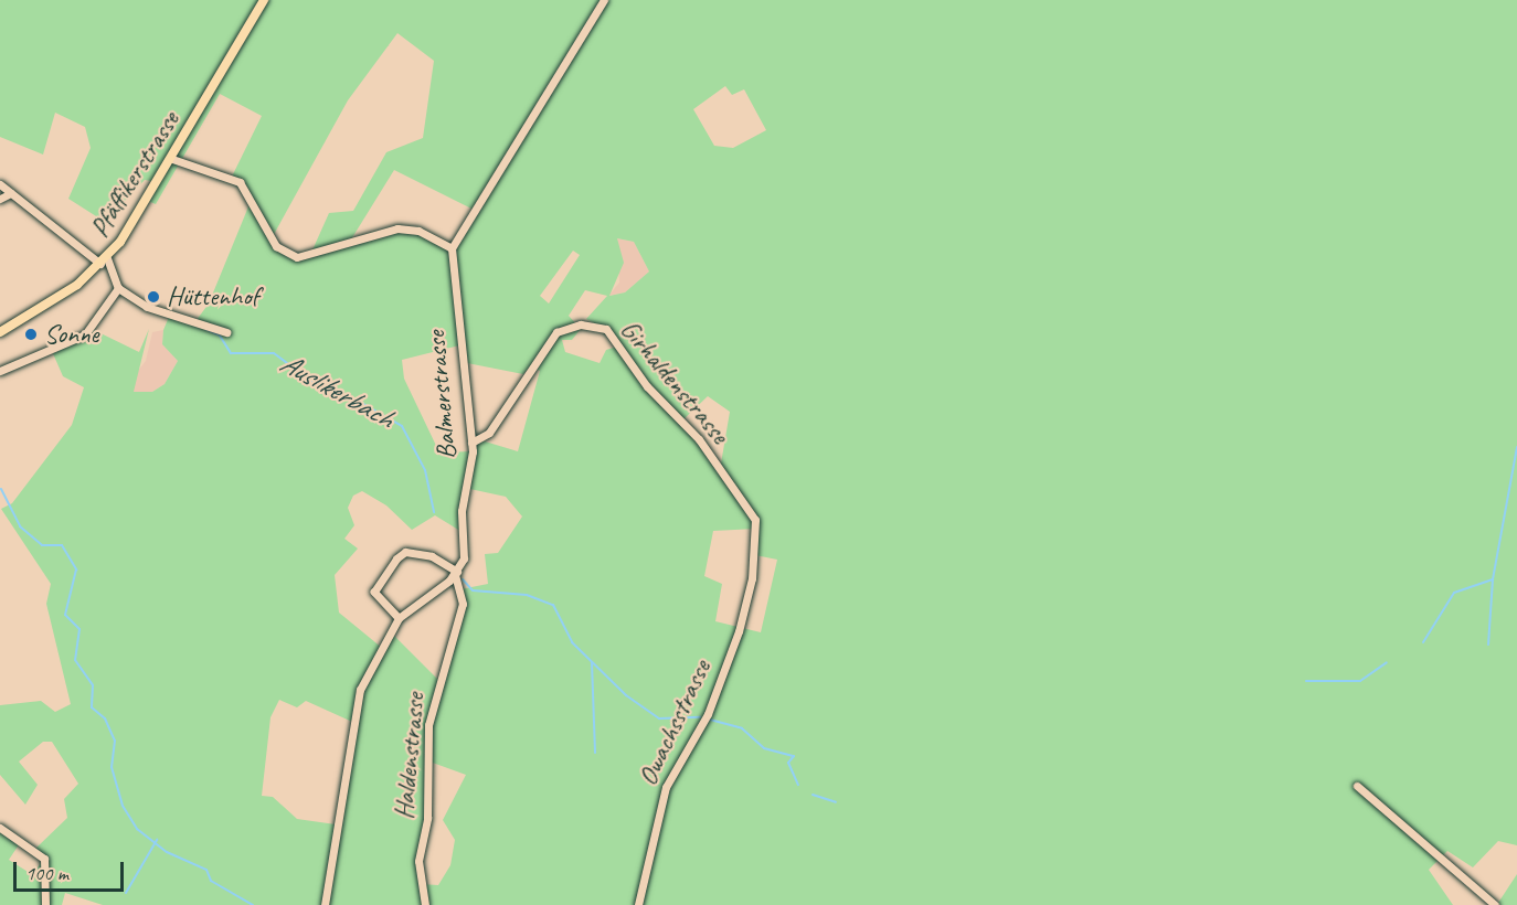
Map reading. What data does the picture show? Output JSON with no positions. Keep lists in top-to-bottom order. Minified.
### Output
{"streets":{"main road":["Pfäffikerstrasse"],"street":["Girhaldenstrasse","Balmerstrasse","Owachsstrasse","Haldenstrasse"]},"crossings":[["Girhaldenstrasse","Balmerstrasse"],["Girhaldenstrasse","Owachsstrasse"],["Balmerstrasse","Haldenstrasse"]],"water":["Auslikerbach"],"places":["Hüttenhof","Sonne"],"scale_bar":"100 m"}
